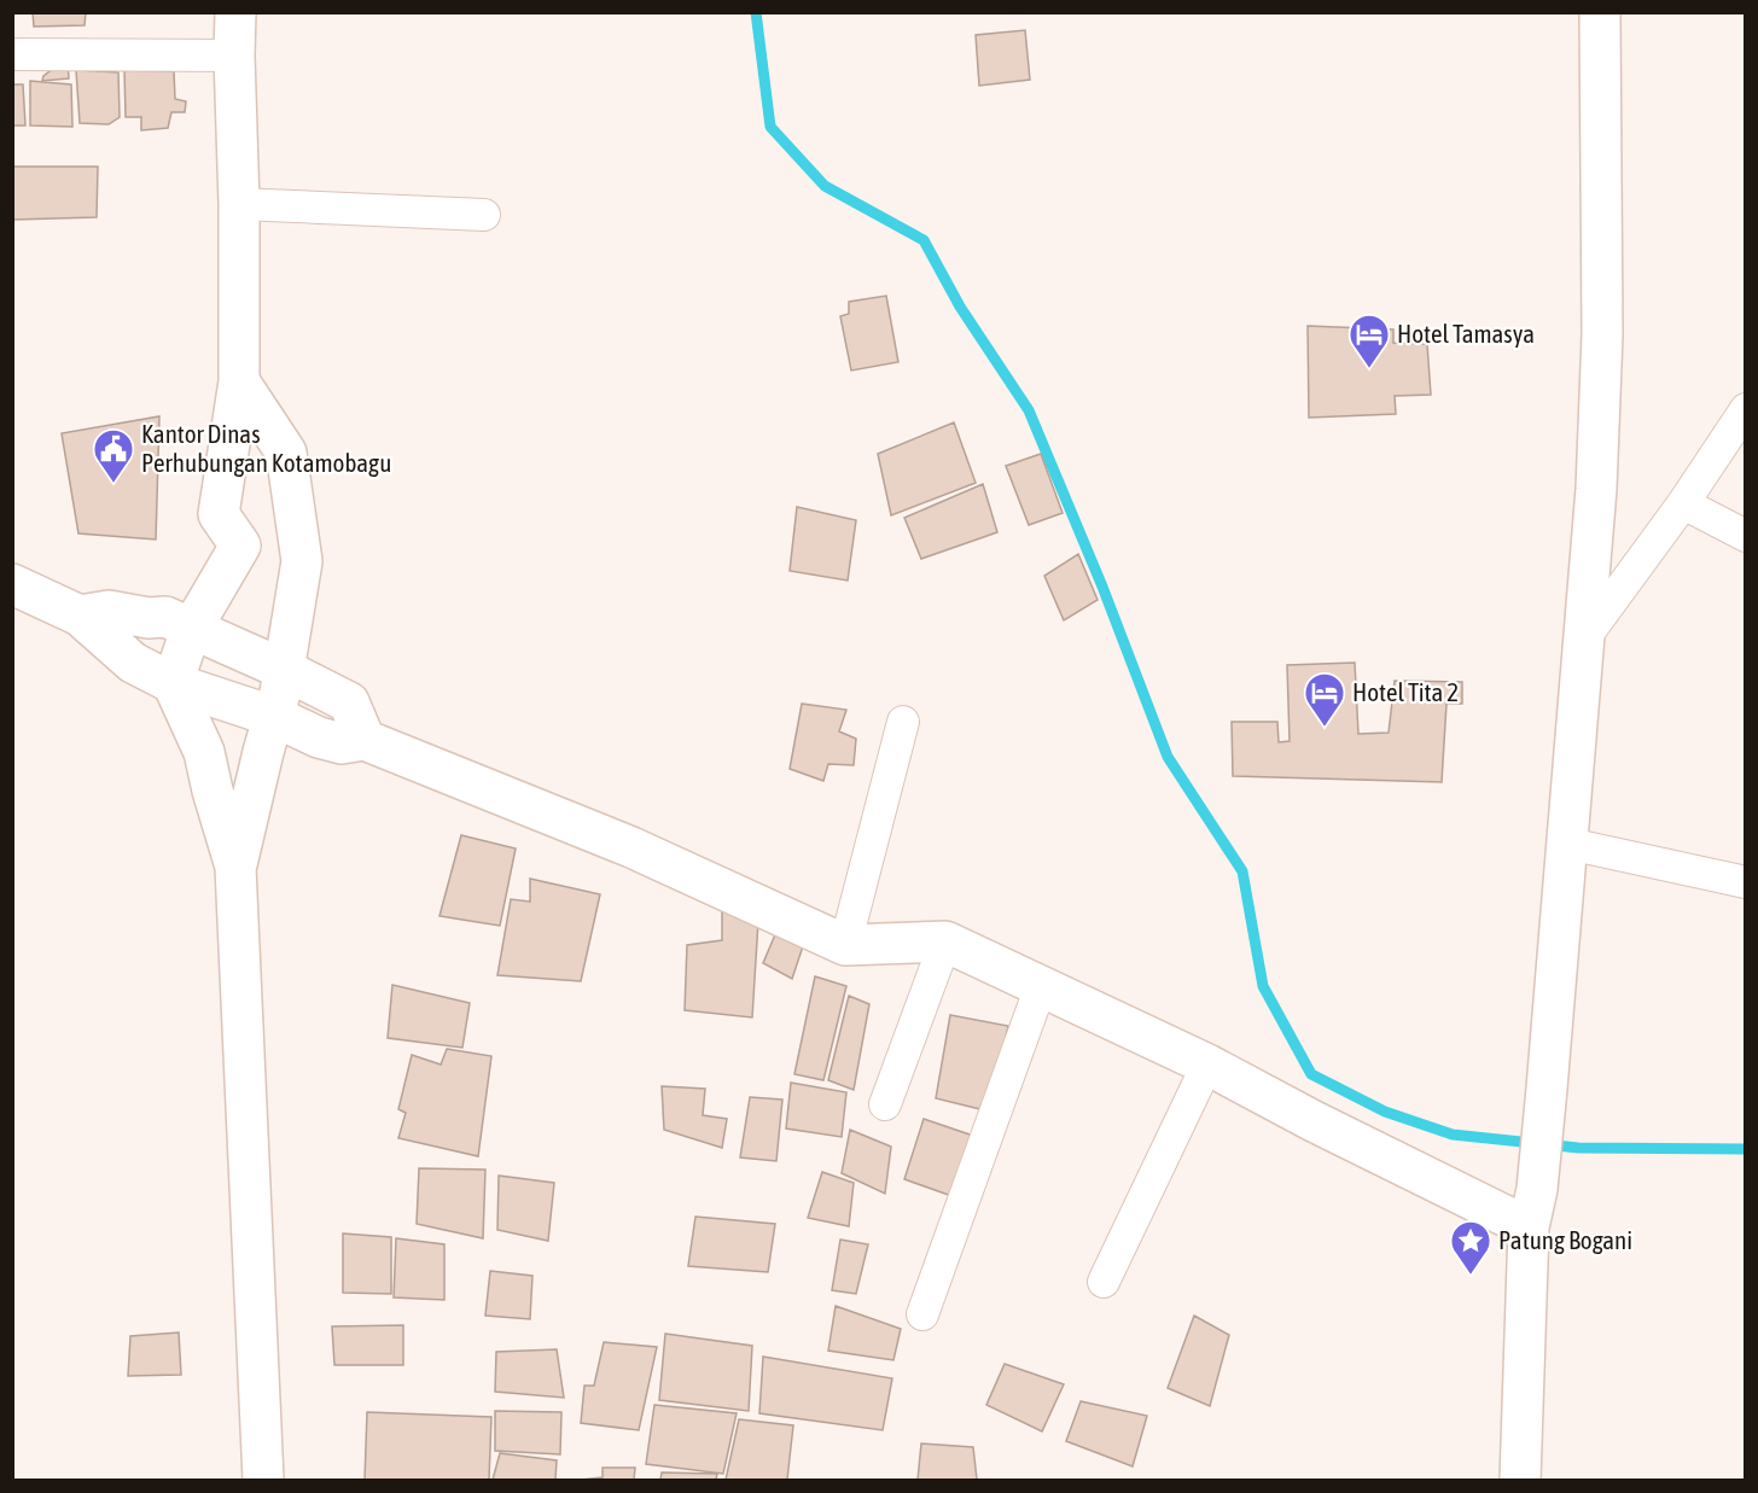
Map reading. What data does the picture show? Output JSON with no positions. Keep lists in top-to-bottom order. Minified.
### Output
{"places":{"hotel":["Hotel Tamasya","Hotel Tita 2"],"public building":["Kantor Dinas Perhubungan Kotamobagu"],"place":["Patung Bogani"]}}
